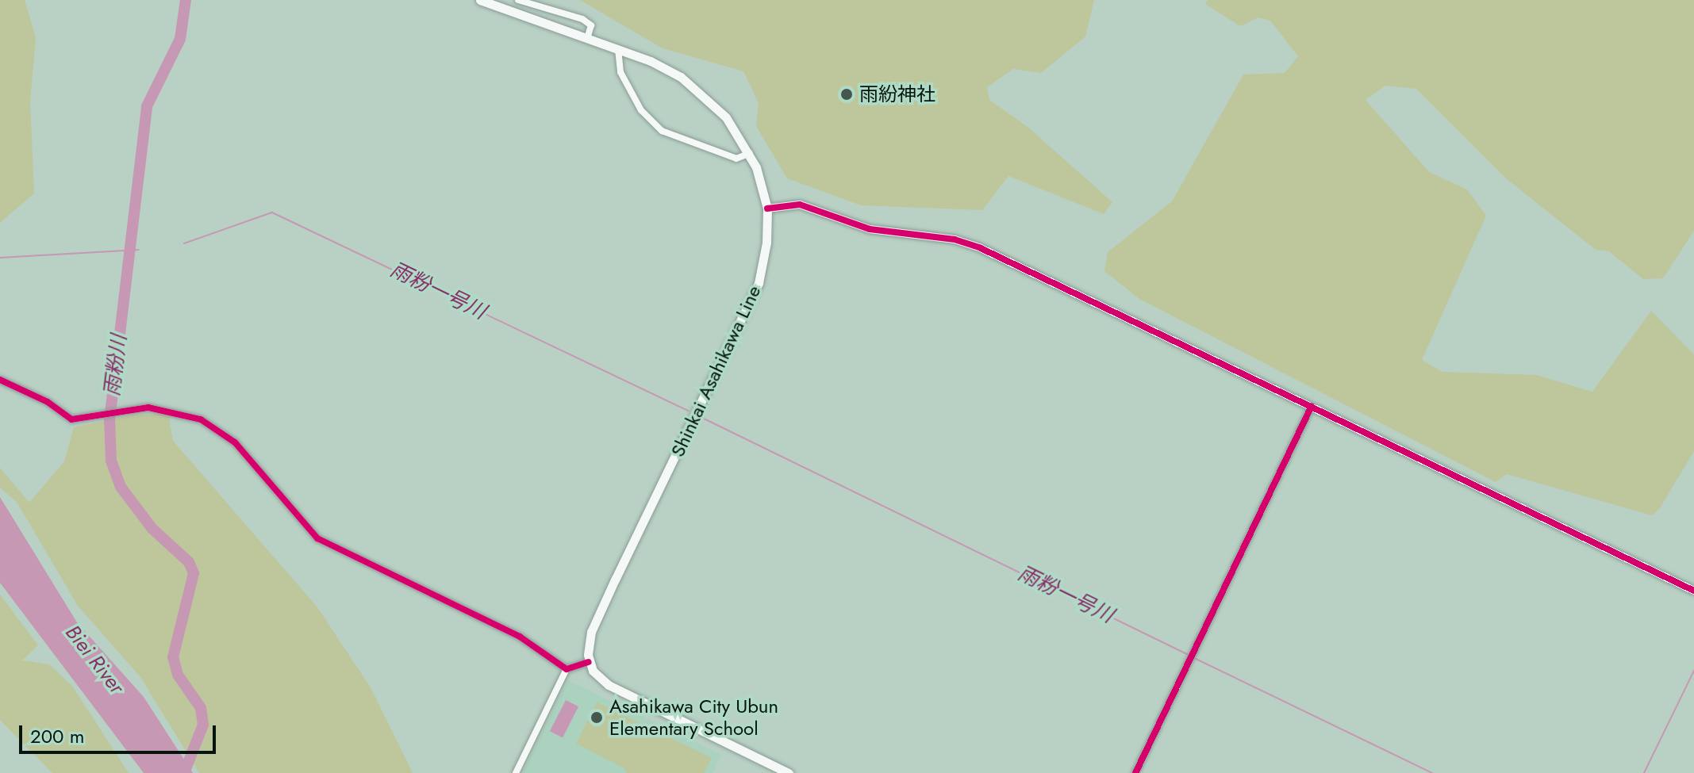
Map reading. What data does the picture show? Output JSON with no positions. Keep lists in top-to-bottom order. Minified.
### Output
{"streets":{"main road":["Shinkai Asahikawa Line"]},"water":["雨粉一号川","雨粉川","Biei River"],"places":["雨紛神社","Asahikawa City Ubun Elementary School"],"scale_bar":"200 m"}
